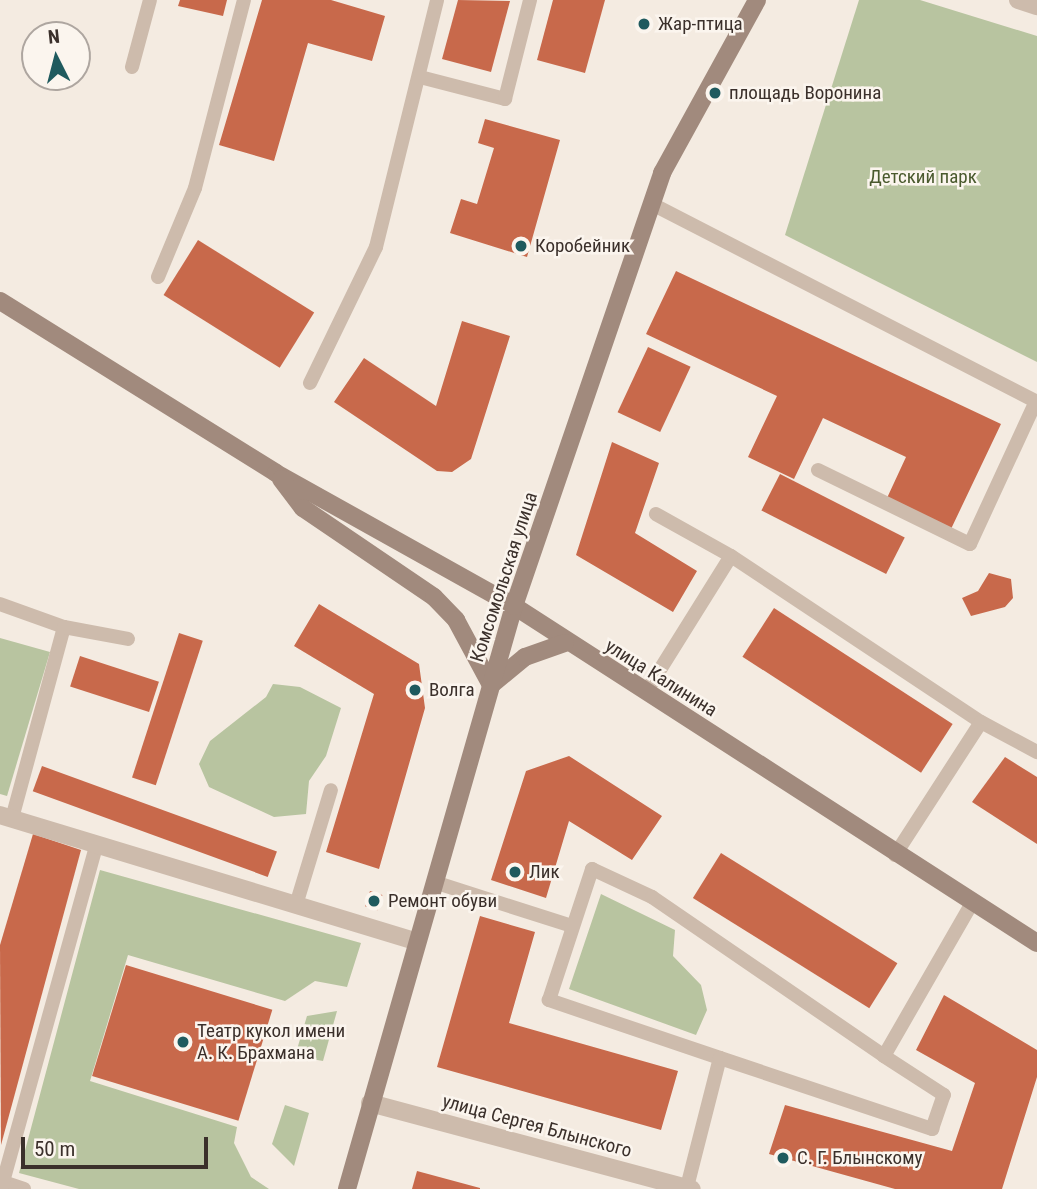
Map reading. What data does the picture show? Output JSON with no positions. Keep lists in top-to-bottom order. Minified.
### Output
{"streets":{"main road":["Комсомольская улица","улица Калинина"],"street":["улица Сергея Блынского"]},"crossings":[["Комсомольская улица","улица Калинина"],["Комсомольская улица","улица Сергея Блынского"]],"parks":["Детский парк"],"places":["Жар-птица","площадь Воронина","Коробейник","Волга","Лик","Ремонт обуви","Театр кукол имени А. К. Брахмана","С. Г. Блынскому"],"scale_bar":"50 m","north":"top"}
